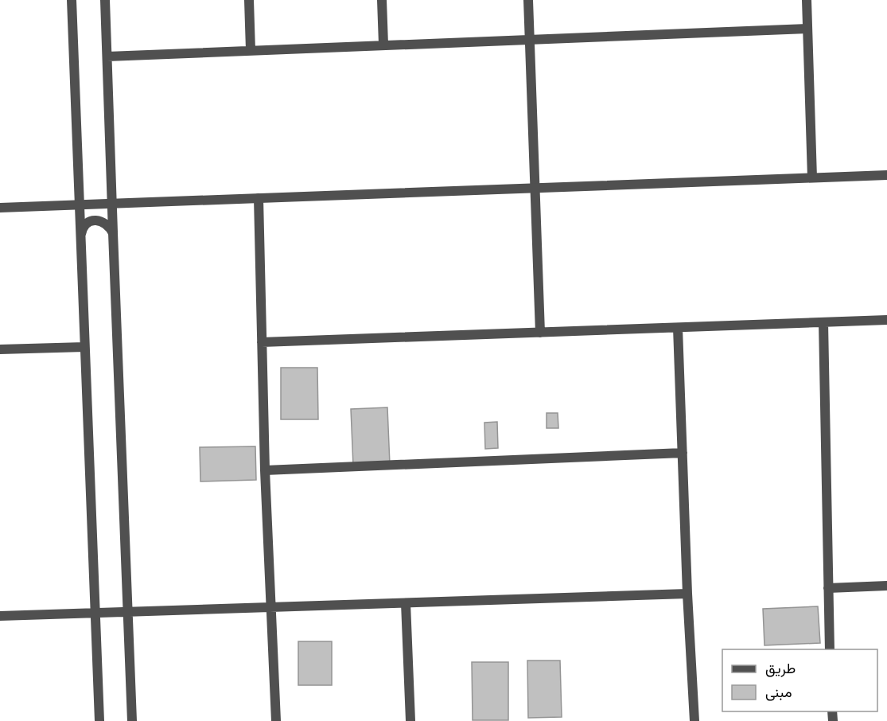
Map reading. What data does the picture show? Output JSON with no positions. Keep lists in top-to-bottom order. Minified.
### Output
{"legend":["طريق","مبنى"]}
